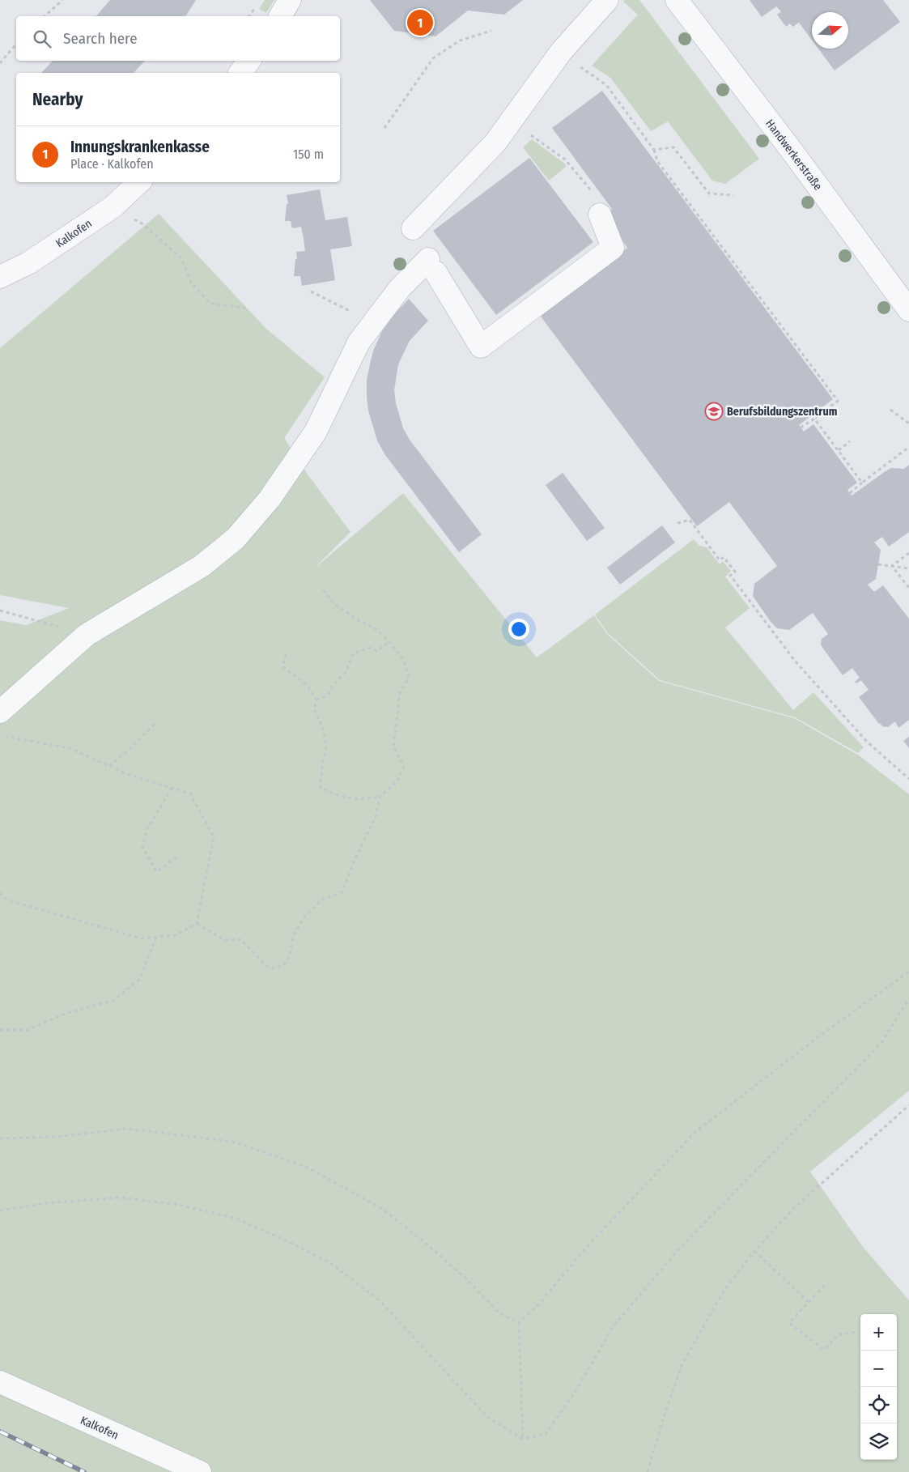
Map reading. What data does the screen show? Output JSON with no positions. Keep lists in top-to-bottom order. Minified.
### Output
{"streets":{"street":["Handwerkerstraße","Kalkofen"]},"places":{"school or university":["Berufsbildungszentrum"]},"north":"right","page":{"pins":"1","search":"Search here","heading":"Nearby","list":[{"mark":"1","name":"Innungskrankenkasse","note":"Place · Kalkofen","value":"150 m"}],"map_buttons":["+","−"]}}
